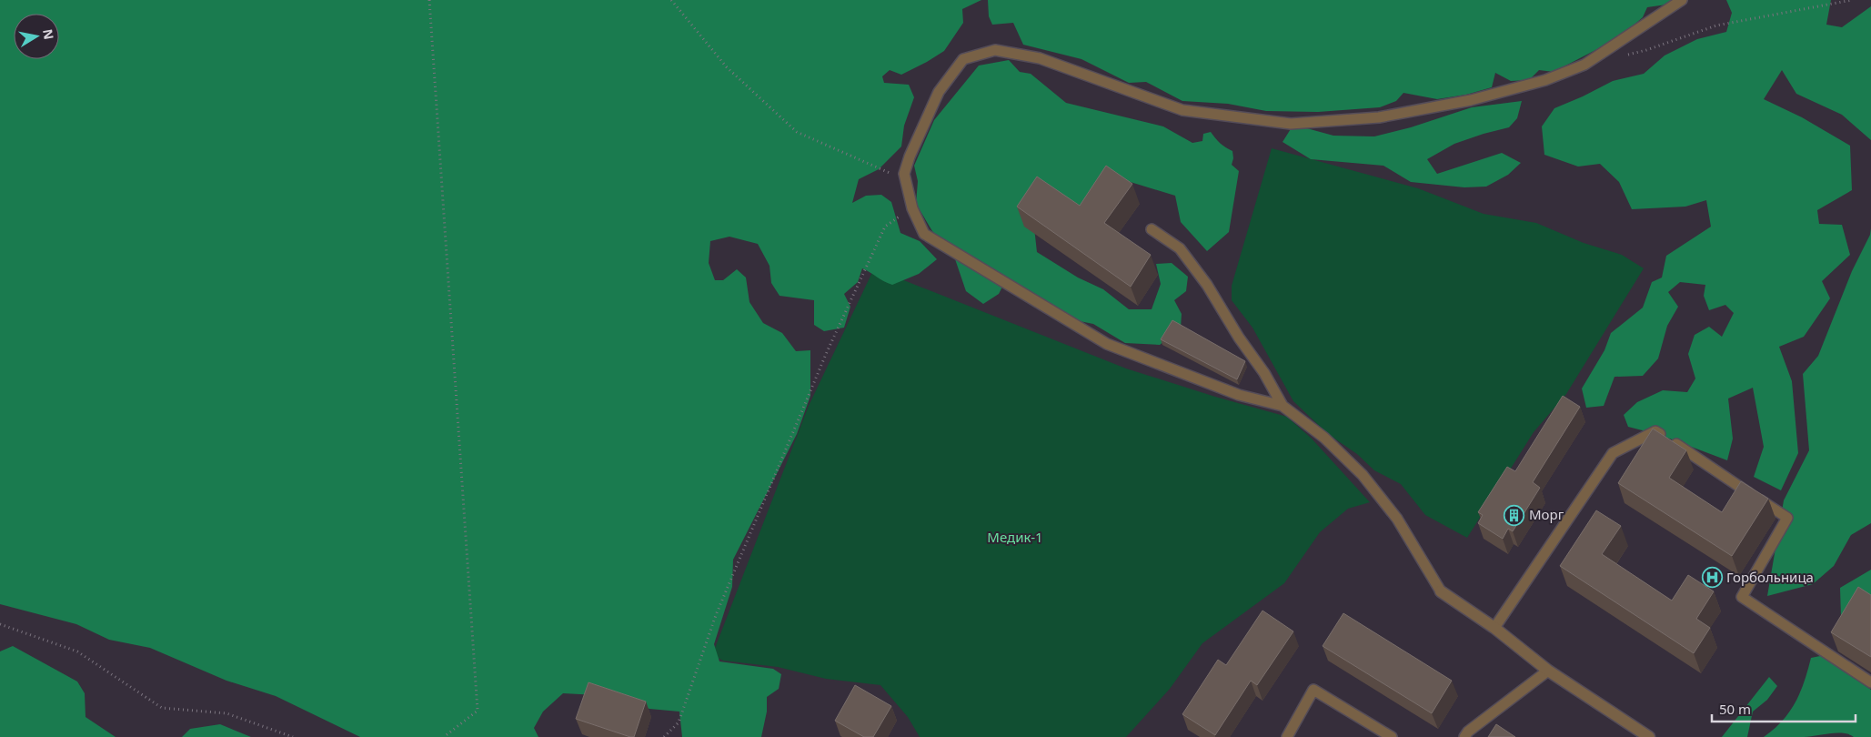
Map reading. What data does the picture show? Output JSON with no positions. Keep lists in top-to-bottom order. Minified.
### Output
{"parks":["Медик-1"],"places":{"building":["Морг"],"hospital":["Горбольница"]},"scale_bar":"50 m","north":"right"}
